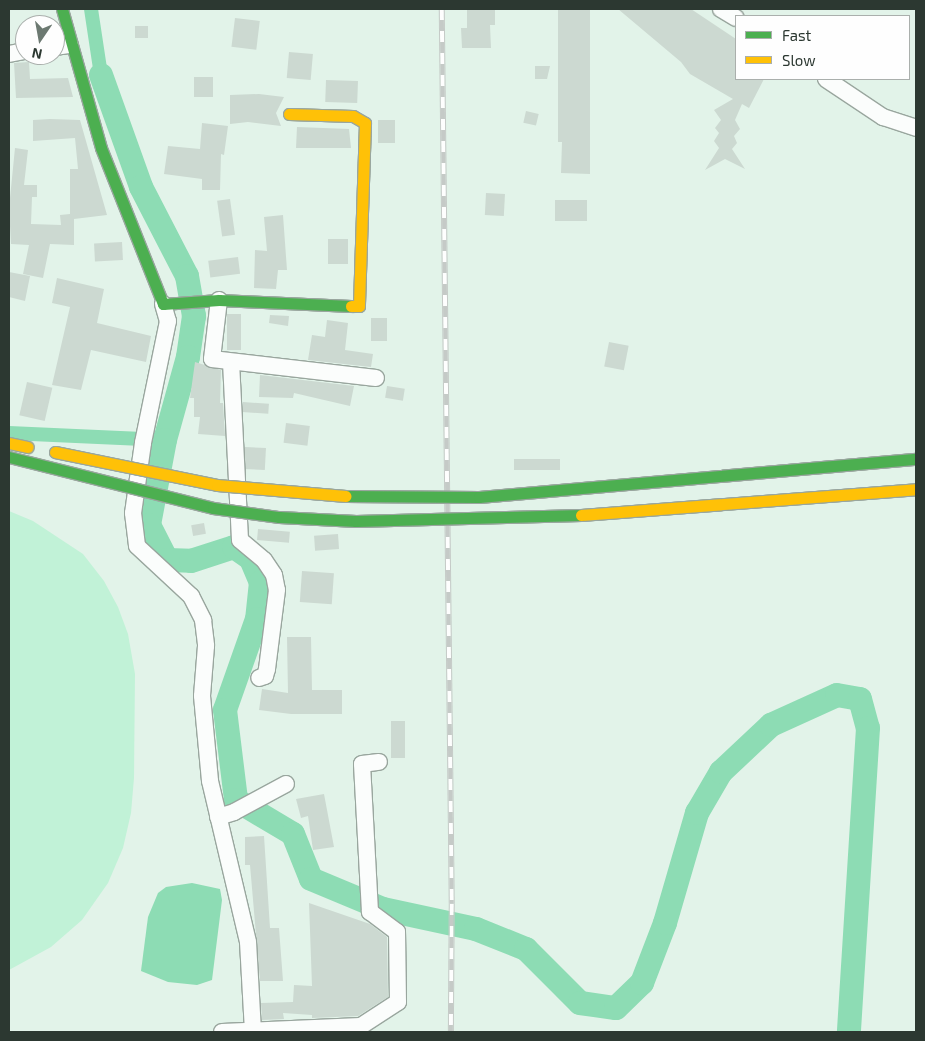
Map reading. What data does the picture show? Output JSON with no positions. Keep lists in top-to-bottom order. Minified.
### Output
{"legend":["Fast","Slow"],"north":"bottom"}
